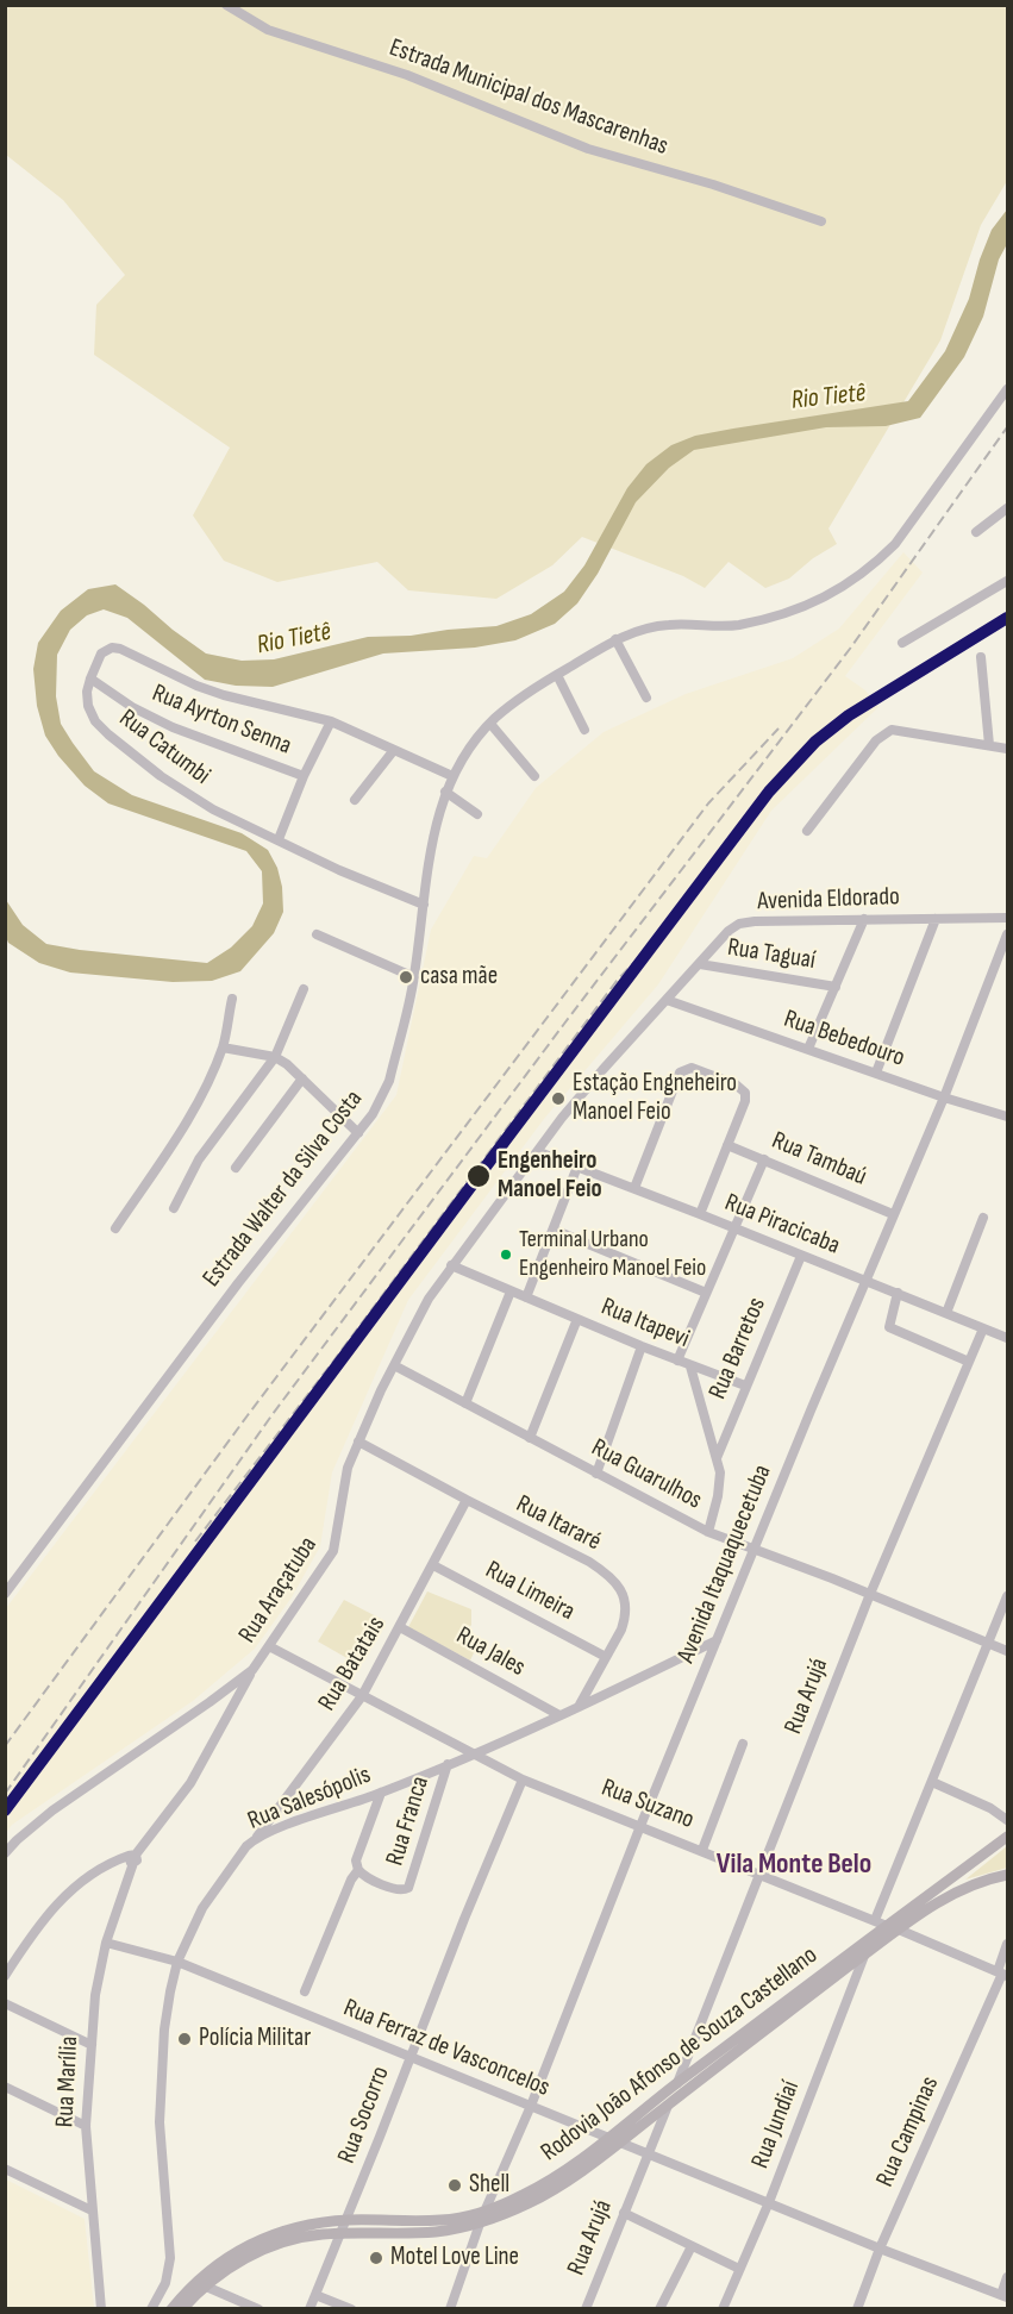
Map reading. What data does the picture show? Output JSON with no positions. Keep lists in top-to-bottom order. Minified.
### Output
{"streets":{"main road":["Rodovia João Afonso de Souza Castellano"],"street":["Estrada Municipal dos Mascarenhas","Rua Ayrton Senna","Rua Catumbi","Avenida Eldorado","Rua Taguaí","Rua Bebedouro","Rua Tambaú","Estrada Walter da Silva Costa","Rua Piracicaba","Rua Itapevi","Rua Barretos","Rua Guarulhos","Rua Itararé","Avenida Itaquaquecetuba","Rua Araçatuba","Rua Limeira","Rua Jales","Rua Batatais","Rua Arujá","Rua Salesópolis","Rua Suzano","Rua Franca","Rua Ferraz de Vasconcelos","Rua Marília","Rua Socorro","Rua Jundiaí","Rua Campinas"]},"crossings":[["Rua Ayrton Senna","Rua Catumbi"],["Rua Catumbi","Estrada Walter da Silva Costa"],["Avenida Eldorado","Rua Taguaí"],["Avenida Eldorado","Rua Bebedouro"],["Avenida Eldorado","Rua Piracicaba"],["Avenida Eldorado","Rua Araçatuba"],["Rua Bebedouro","Avenida Itaquaquecetuba"],["Rua Tambaú","Avenida Itaquaquecetuba"],["Rua Piracicaba","Rua Barretos"],["Rua Piracicaba","Avenida Itaquaquecetuba"],["Rua Piracicaba","Rua Araçatuba"],["Rua Piracicaba","Rua Arujá"],["Rua Itapevi","Rua Barretos"],["Rua Itapevi","Rua Araçatuba"],["Rua Guarulhos","Avenida Itaquaquecetuba"],["Rua Guarulhos","Rua Araçatuba"],["Rua Guarulhos","Rua Arujá"],["Rua Itararé","Rua Araçatuba"],["Rua Itararé","Rua Limeira"],["Rua Itararé","Rua Batatais"],["Rua Itararé","Rua Salesópolis"],["Avenida Itaquaquecetuba","Rua Salesópolis"],["Avenida Itaquaquecetuba","Rua Suzano"],["Avenida Itaquaquecetuba","Rua Ferraz de Vasconcelos"],["Avenida Itaquaquecetuba","Rodovia João Afonso de Souza Castellano"],["Rua Araçatuba","Rua Suzano"],["Rua Araçatuba","Rua Marília"],["Rua Limeira","Rua Batatais"],["Rua Jales","Rua Batatais"],["Rua Jales","Rua Salesópolis"],["Rua Batatais","Rua Salesópolis"],["Rua Batatais","Rua Suzano"],["Rua Arujá","Rua Suzano"],["Rua Arujá","Rua Ferraz de Vasconcelos"],["Rua Arujá","Rodovia João Afonso de Souza Castellano"],["Rua Salesópolis","Rua Suzano"],["Rua Salesópolis","Rua Franca"],["Rua Salesópolis","Rua Ferraz de Vasconcelos"],["Rua Suzano","Rodovia João Afonso de Souza Castellano"],["Rua Suzano","Rua Socorro"],["Rua Suzano","Rua Campinas"],["Rua Ferraz de Vasconcelos","Rodovia João Afonso de Souza Castellano"],["Rua Ferraz de Vasconcelos","Rua Marília"],["Rua Ferraz de Vasconcelos","Rua Socorro"],["Rua Ferraz de Vasconcelos","Rua Jundiaí"],["Rua Ferraz de Vasconcelos","Rua Campinas"],["Rodovia João Afonso de Souza Castellano","Rua Socorro"],["Rodovia João Afonso de Souza Castellano","Rua Jundiaí"]],"districts":["Vila Monte Belo"],"water":["Rio Tietê"],"places":["casa mãe","Estação Engneheiro Manoel Feio","Engenheiro Manoel Feio","Terminal Urbano Engenheiro Manoel Feio","Polícia Militar","Shell","Motel Love Line"]}
